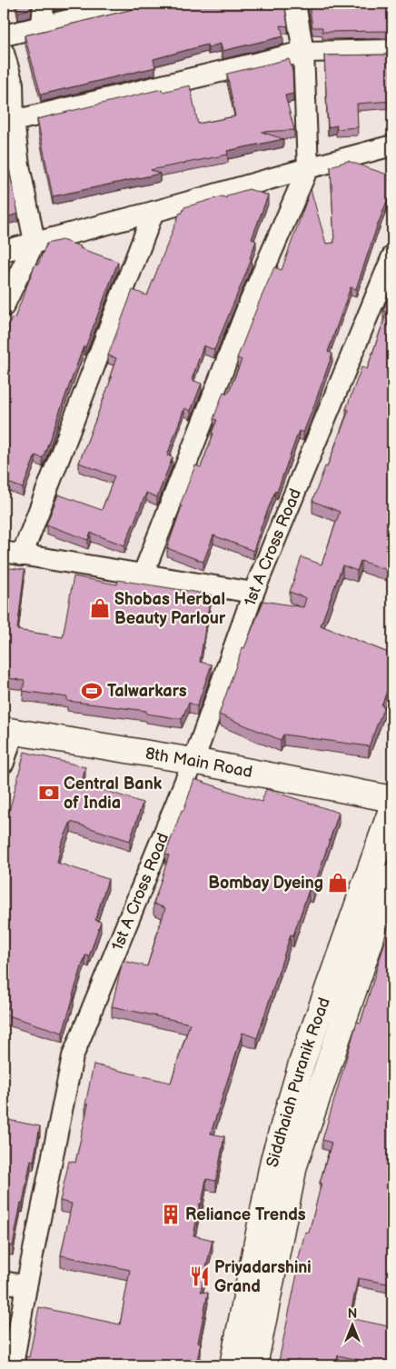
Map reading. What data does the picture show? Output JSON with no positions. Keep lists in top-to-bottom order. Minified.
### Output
{"streets":{"main road":["8th Main Road","Siddhaiah Puranik Road"],"street":["1st A Cross Road"]},"crossings":[["1st A Cross Road","8th Main Road"]],"places":{"shop":["Shobas Herbal Beauty Parlour","Bombay Dyeing"],"sports":["Talwarkars"],"bank":["Central Bank of India"],"building":["Reliance Trends"],"restaurant":["Priyadarshini Grand"]},"north":"top"}
